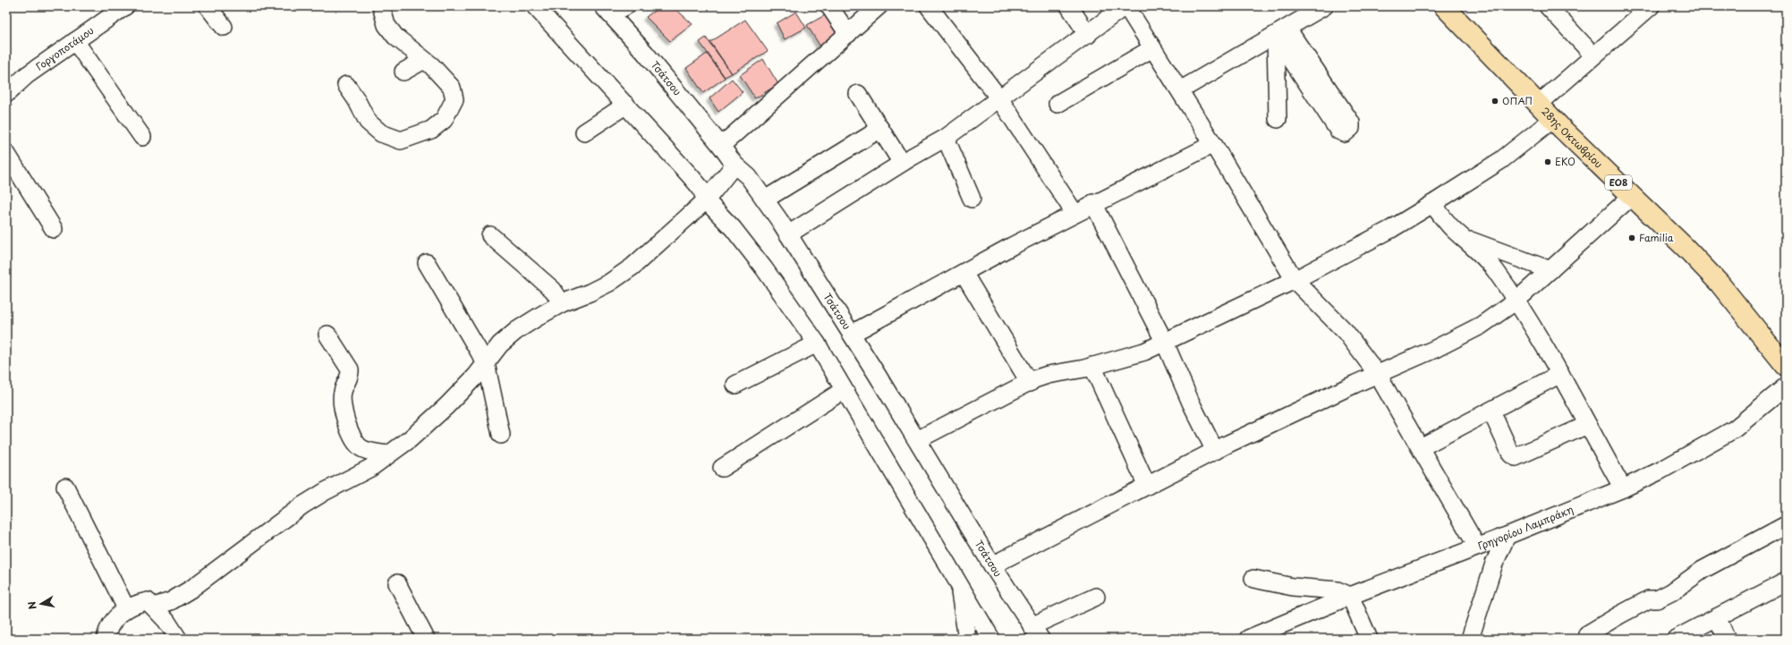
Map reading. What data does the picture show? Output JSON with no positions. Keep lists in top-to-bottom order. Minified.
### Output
{"streets":{"main road":["28ης Οκτωβρίου","ΕΟ8"],"street":["Γοργοποτάμου","Τσάτσου","Γρηγορίου Λαμπράκη"]},"places":["ΟΠΑΠ","EKO","Familia"],"north":"left"}
